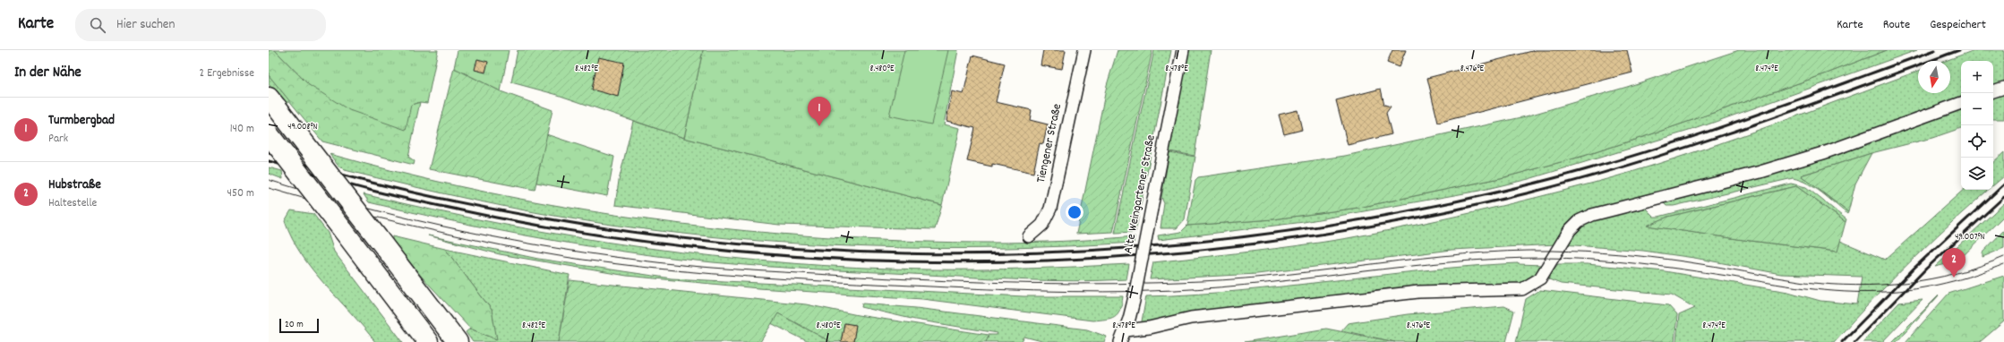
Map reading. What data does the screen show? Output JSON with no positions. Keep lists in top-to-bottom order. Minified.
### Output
{"streets":{"street":["Tiengener Straße","Alte Weingartener Straße"]},"scale_bar":"20 m","north":"bottom","page":{"header":"Karte","search":"Hier suchen","nav":["Karte","Route","Gespeichert"],"heading":["In der Nähe","2 Ergebnisse"],"map_buttons":["+","−"],"list":[{"mark":"1","name":"Turmbergbad","note":"Park","value":"140 m"},{"mark":"2","name":"Hubstraße","note":"Haltestelle","value":"450 m"}],"pins":["1","2"],"scale":"20 m"},"coordinates":["8.482°E","8.480°E","8.478°E","8.476°E","8.474°E","49.008°N","49.007°N"]}
